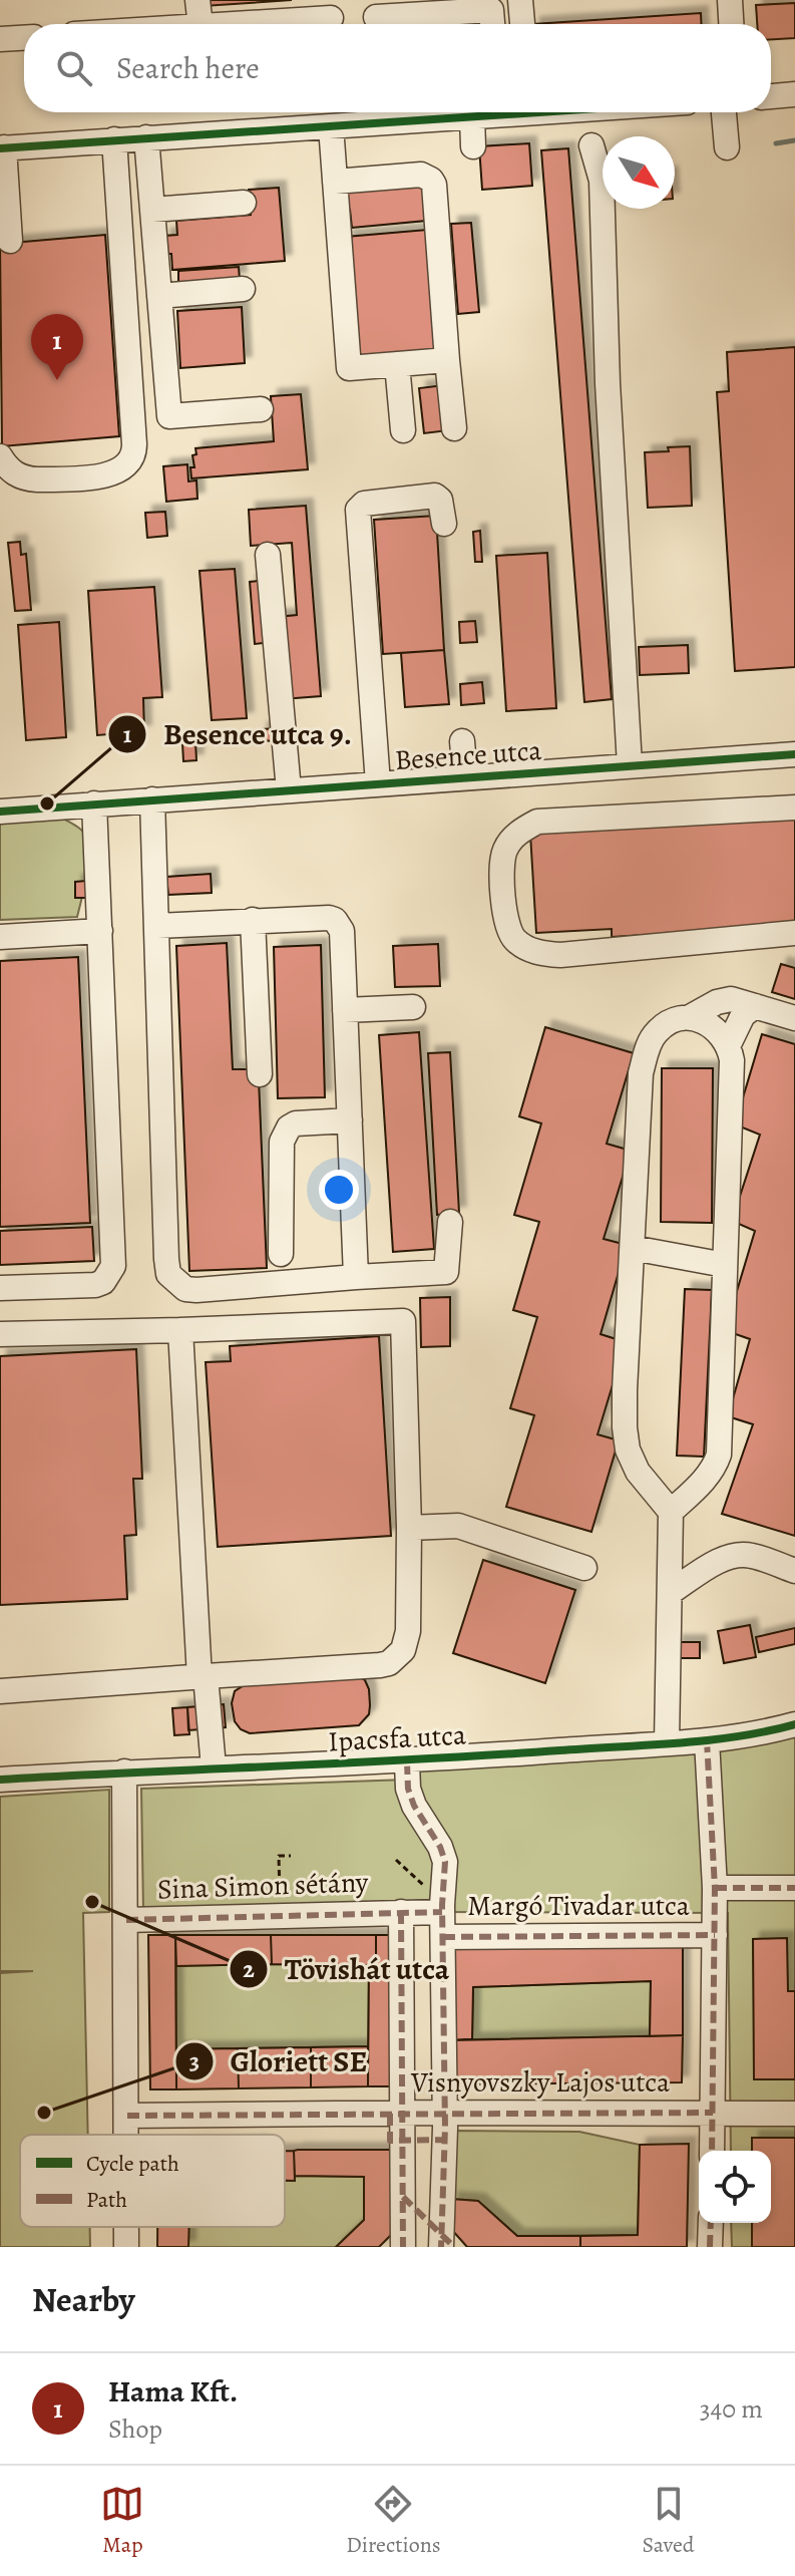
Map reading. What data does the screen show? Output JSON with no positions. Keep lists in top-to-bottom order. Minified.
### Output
{"streets":{"street":["Besence utca","Ipacsfa utca","Sina Simon sétány","Margó Tivadar utca","Visnyovszky Lajos utca"]},"crossings":[["Ipacsfa utca","Margó Tivadar utca"],["Sina Simon sétány","Margó Tivadar utca"],["Sina Simon sétány","Visnyovszky Lajos utca"],["Margó Tivadar utca","Visnyovszky Lajos utca"]],"places":["Besence utca 9.","Tövishát utca","Gloriett SE"],"legend":["Cycle path","Path"],"north":"bottom right","page":{"search":"Search here","pins":"1","heading":"Nearby","list":[{"mark":"1","name":"Hama Kft.","note":"Shop","value":"340 m"}],"nav":["Map","Directions","Saved"]}}
